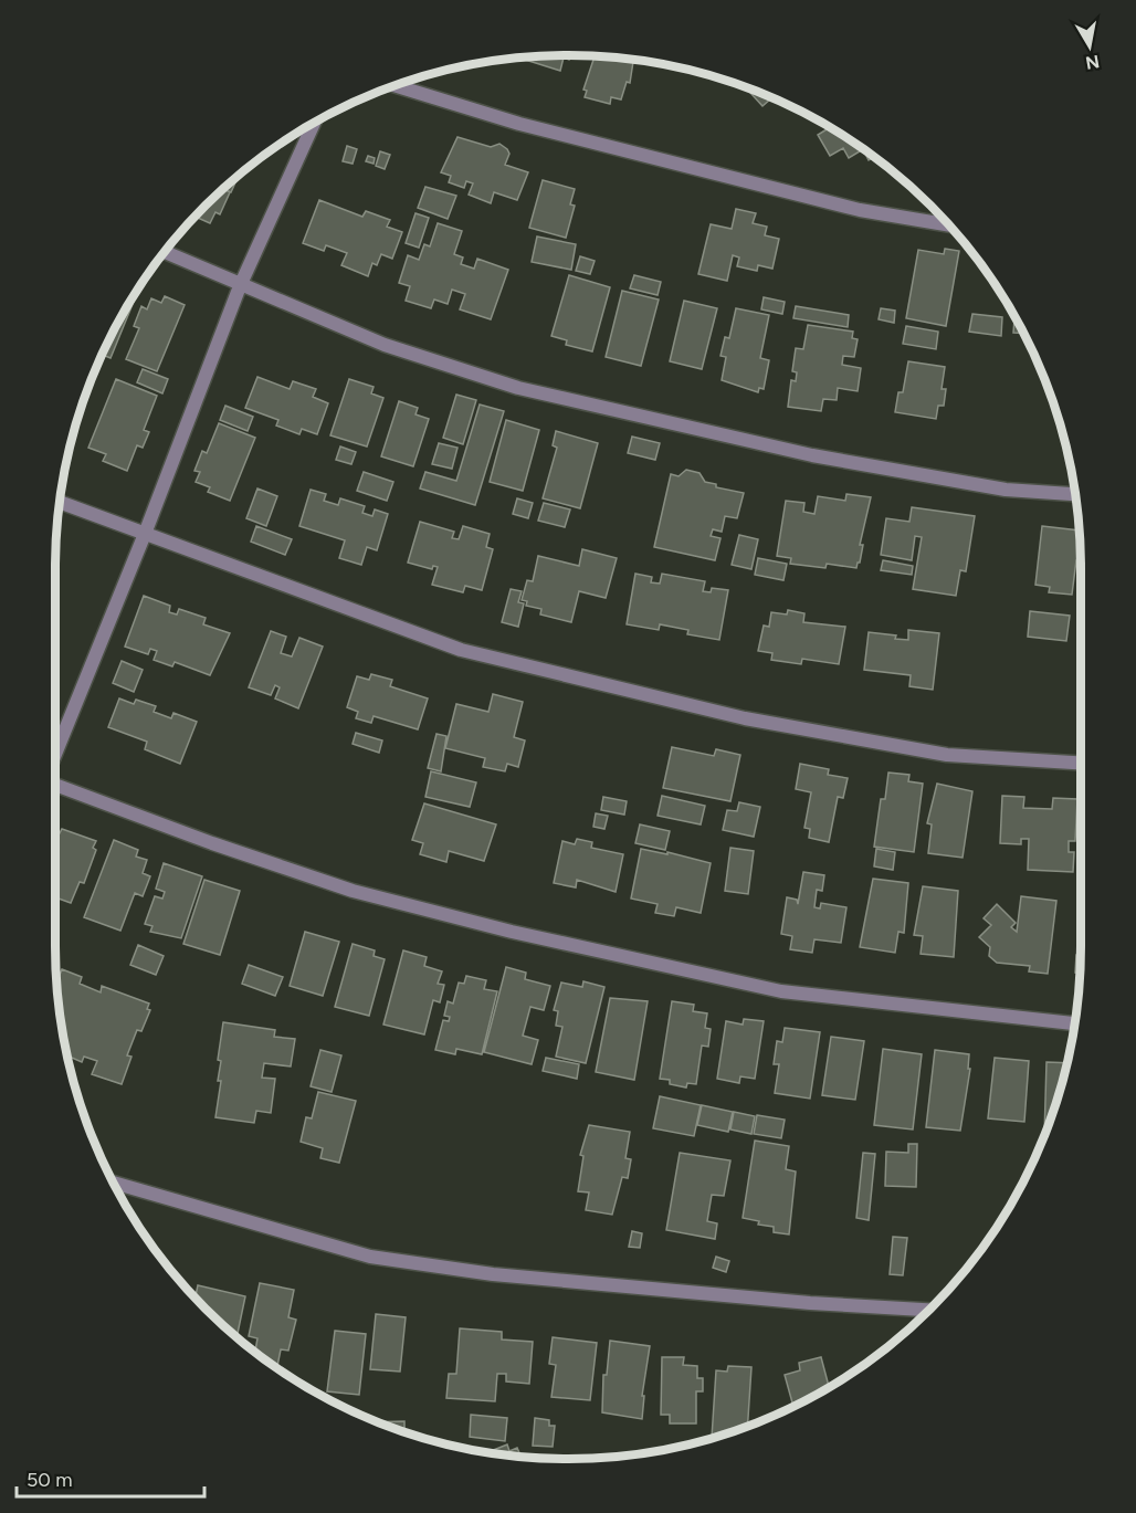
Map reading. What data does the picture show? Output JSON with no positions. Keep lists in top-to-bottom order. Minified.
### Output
{"scale_bar":"50 m","north":"bottom"}
